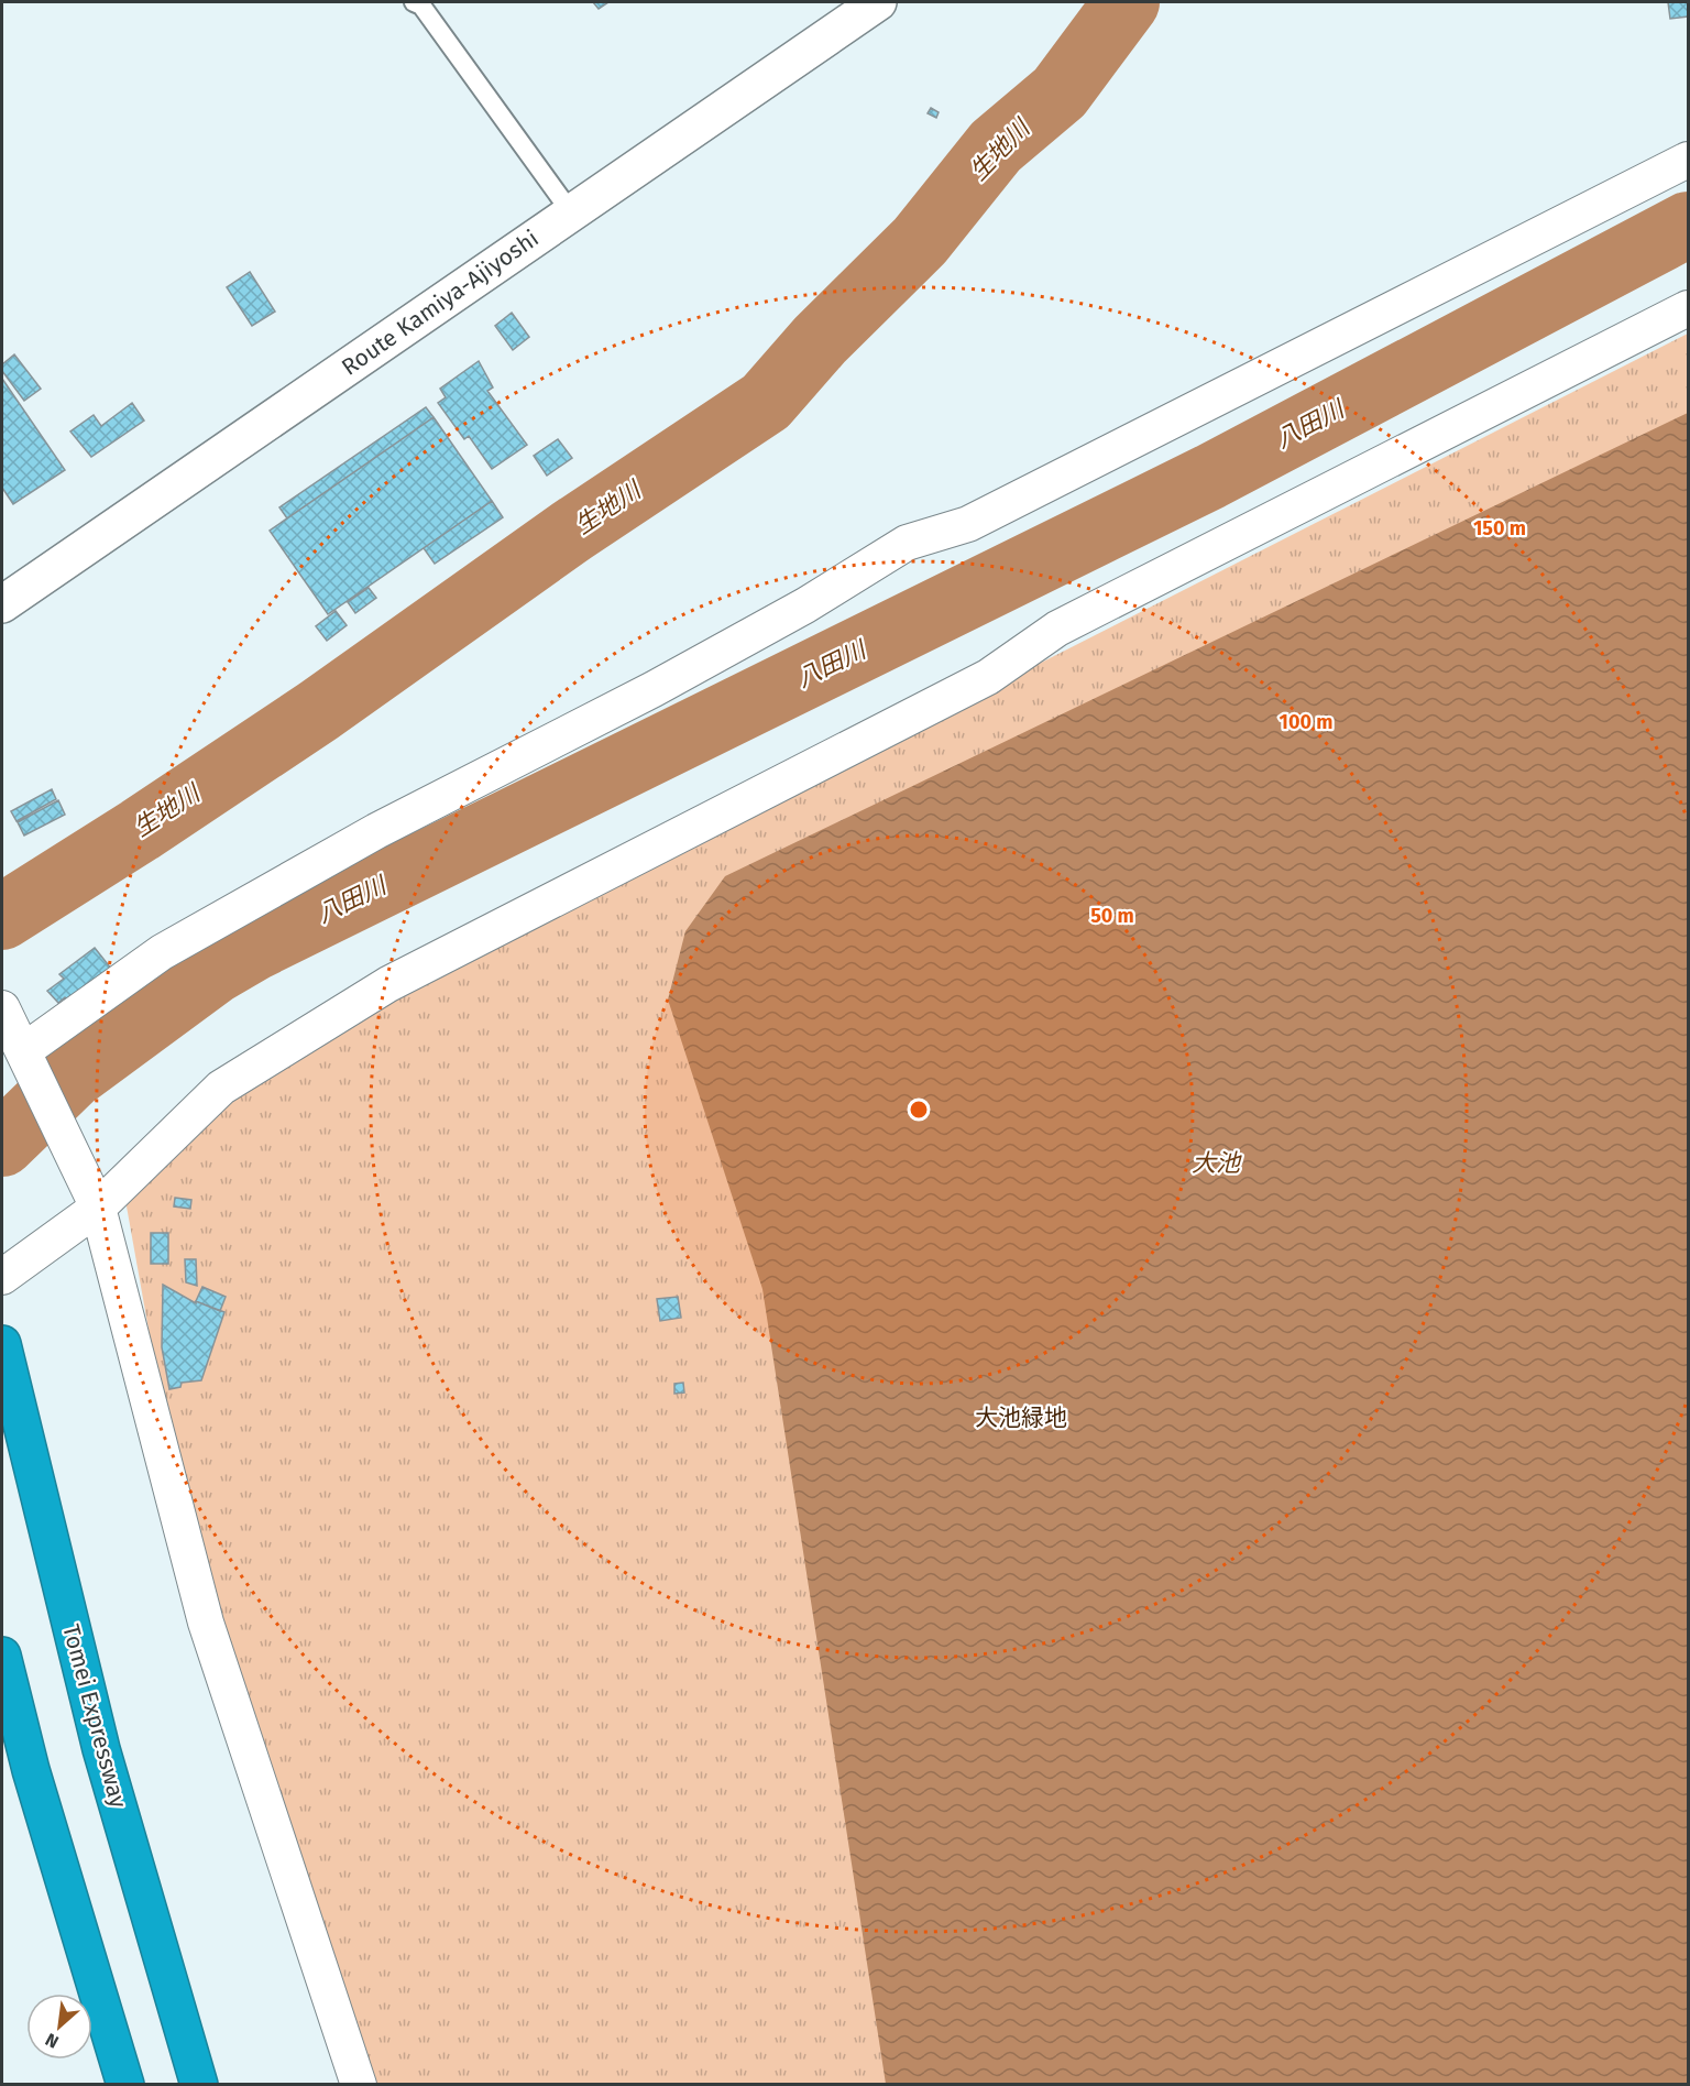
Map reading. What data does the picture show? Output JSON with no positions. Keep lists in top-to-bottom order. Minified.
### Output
{"streets":{"highway":["Tomei Expressway"],"main road":["Route Kamiya-Ajiyoshi"]},"water":["生地川","八田川","大池"],"parks":["大池緑地"],"north":"bottom left","rings":["150 m","100 m","50 m"]}
